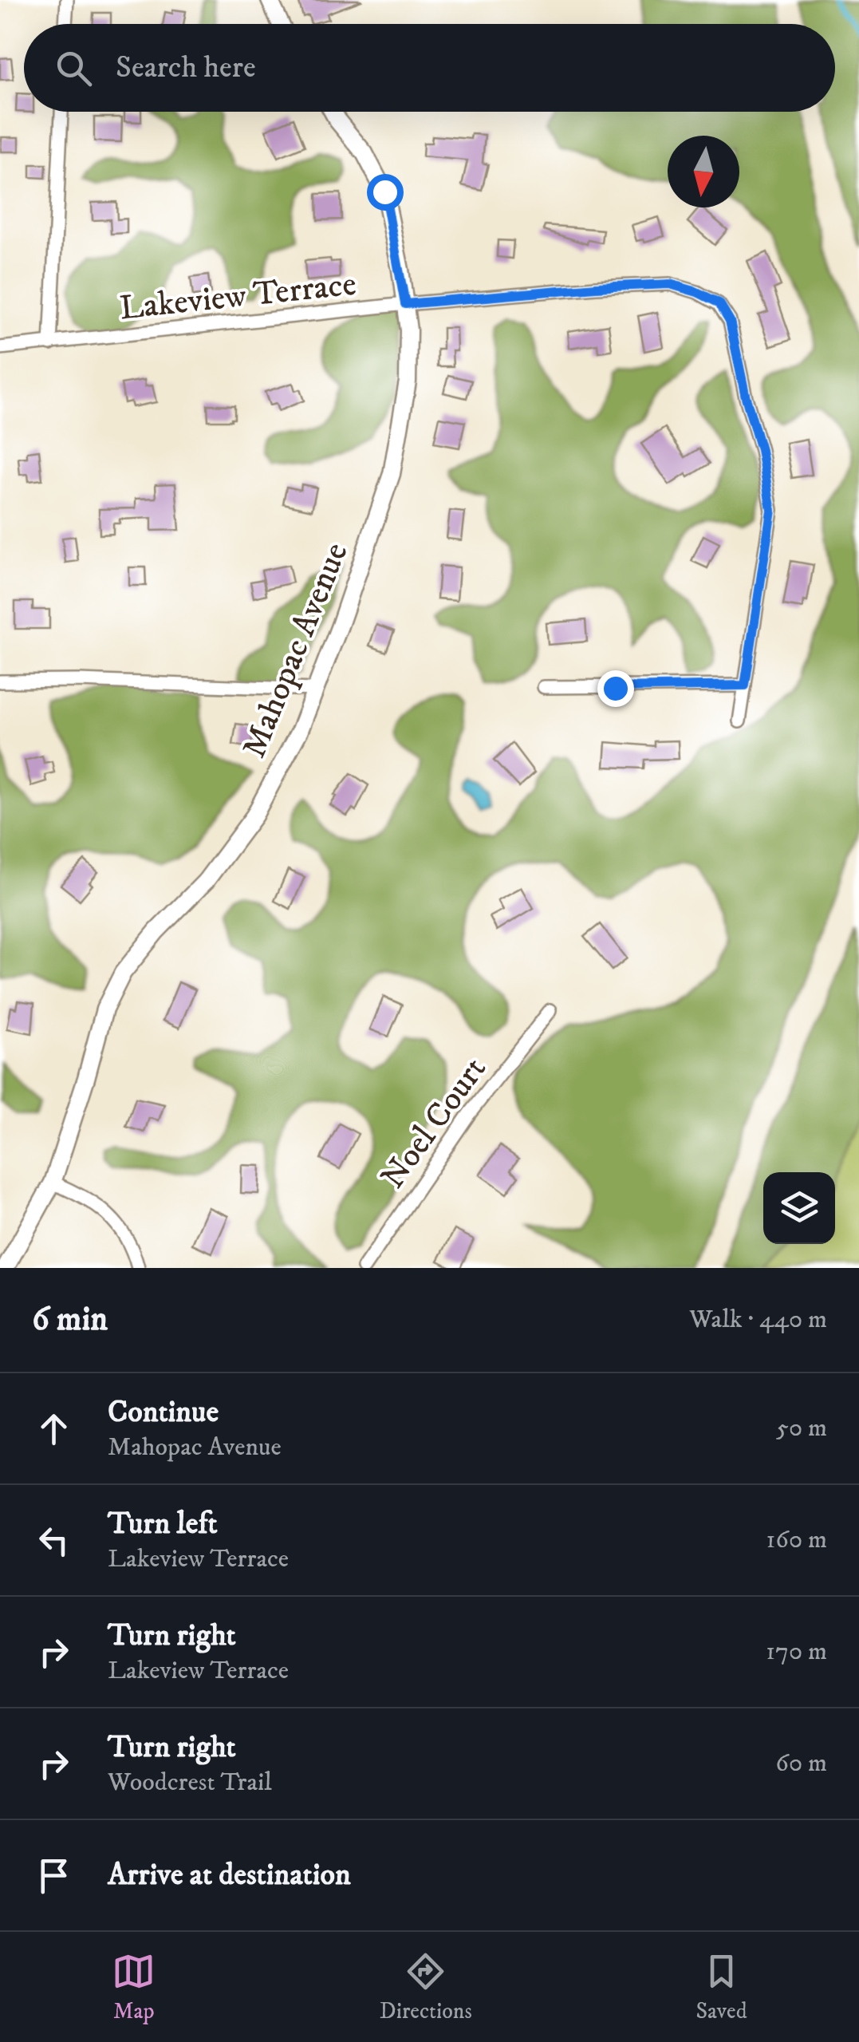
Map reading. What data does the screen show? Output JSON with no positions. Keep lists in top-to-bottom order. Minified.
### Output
{"streets":{"street":["Lakeview Terrace","Mahopac Avenue","Noel Court"]},"crossings":[["Lakeview Terrace","Mahopac Avenue"]],"north":"bottom","page":{"search":"Search here","heading":["6 min","Walk · 440 m"],"list":[["Continue","Mahopac Avenue","50 m"],["Turn left","Lakeview Terrace","160 m"],["Turn right","Lakeview Terrace","170 m"],["Turn right","Woodcrest Trail","60 m"],"Arrive at destination"],"nav":["Map","Directions","Saved"]}}
